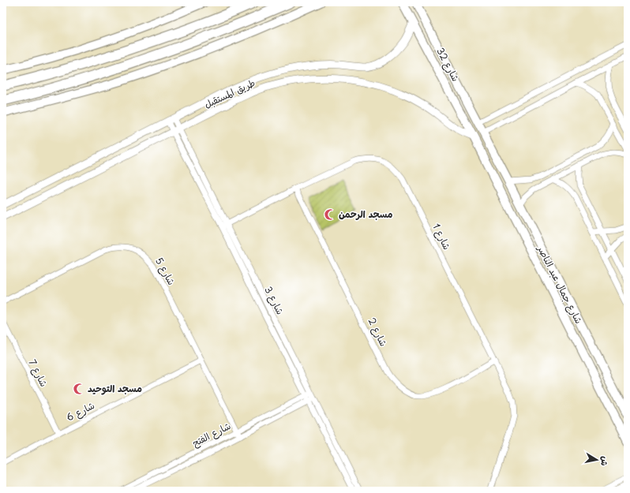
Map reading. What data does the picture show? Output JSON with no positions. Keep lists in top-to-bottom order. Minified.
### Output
{"streets":{"main road":["شارع 32","شارع جمال عبد الناصر"],"street":["طريق المستقبل","شارع 1","شارع 5","شارع 3","شارع 2","شارع 7","شارع 6","شارع الفتح"]},"crossings":[["شارع 32","طريق المستقبل"],["شارع 32","شارع جمال عبد الناصر"],["طريق المستقبل","شارع جمال عبد الناصر"],["طريق المستقبل","شارع 3"],["شارع 1","شارع 3"],["شارع 1","شارع 2"],["شارع 5","شارع 6"],["شارع 5","شارع الفتح"],["شارع 3","شارع الفتح"],["شارع 7","شارع 6"]],"places":{"mosque":["مسجد الرحمن","مسجد التوحيد"]},"north":"right"}
